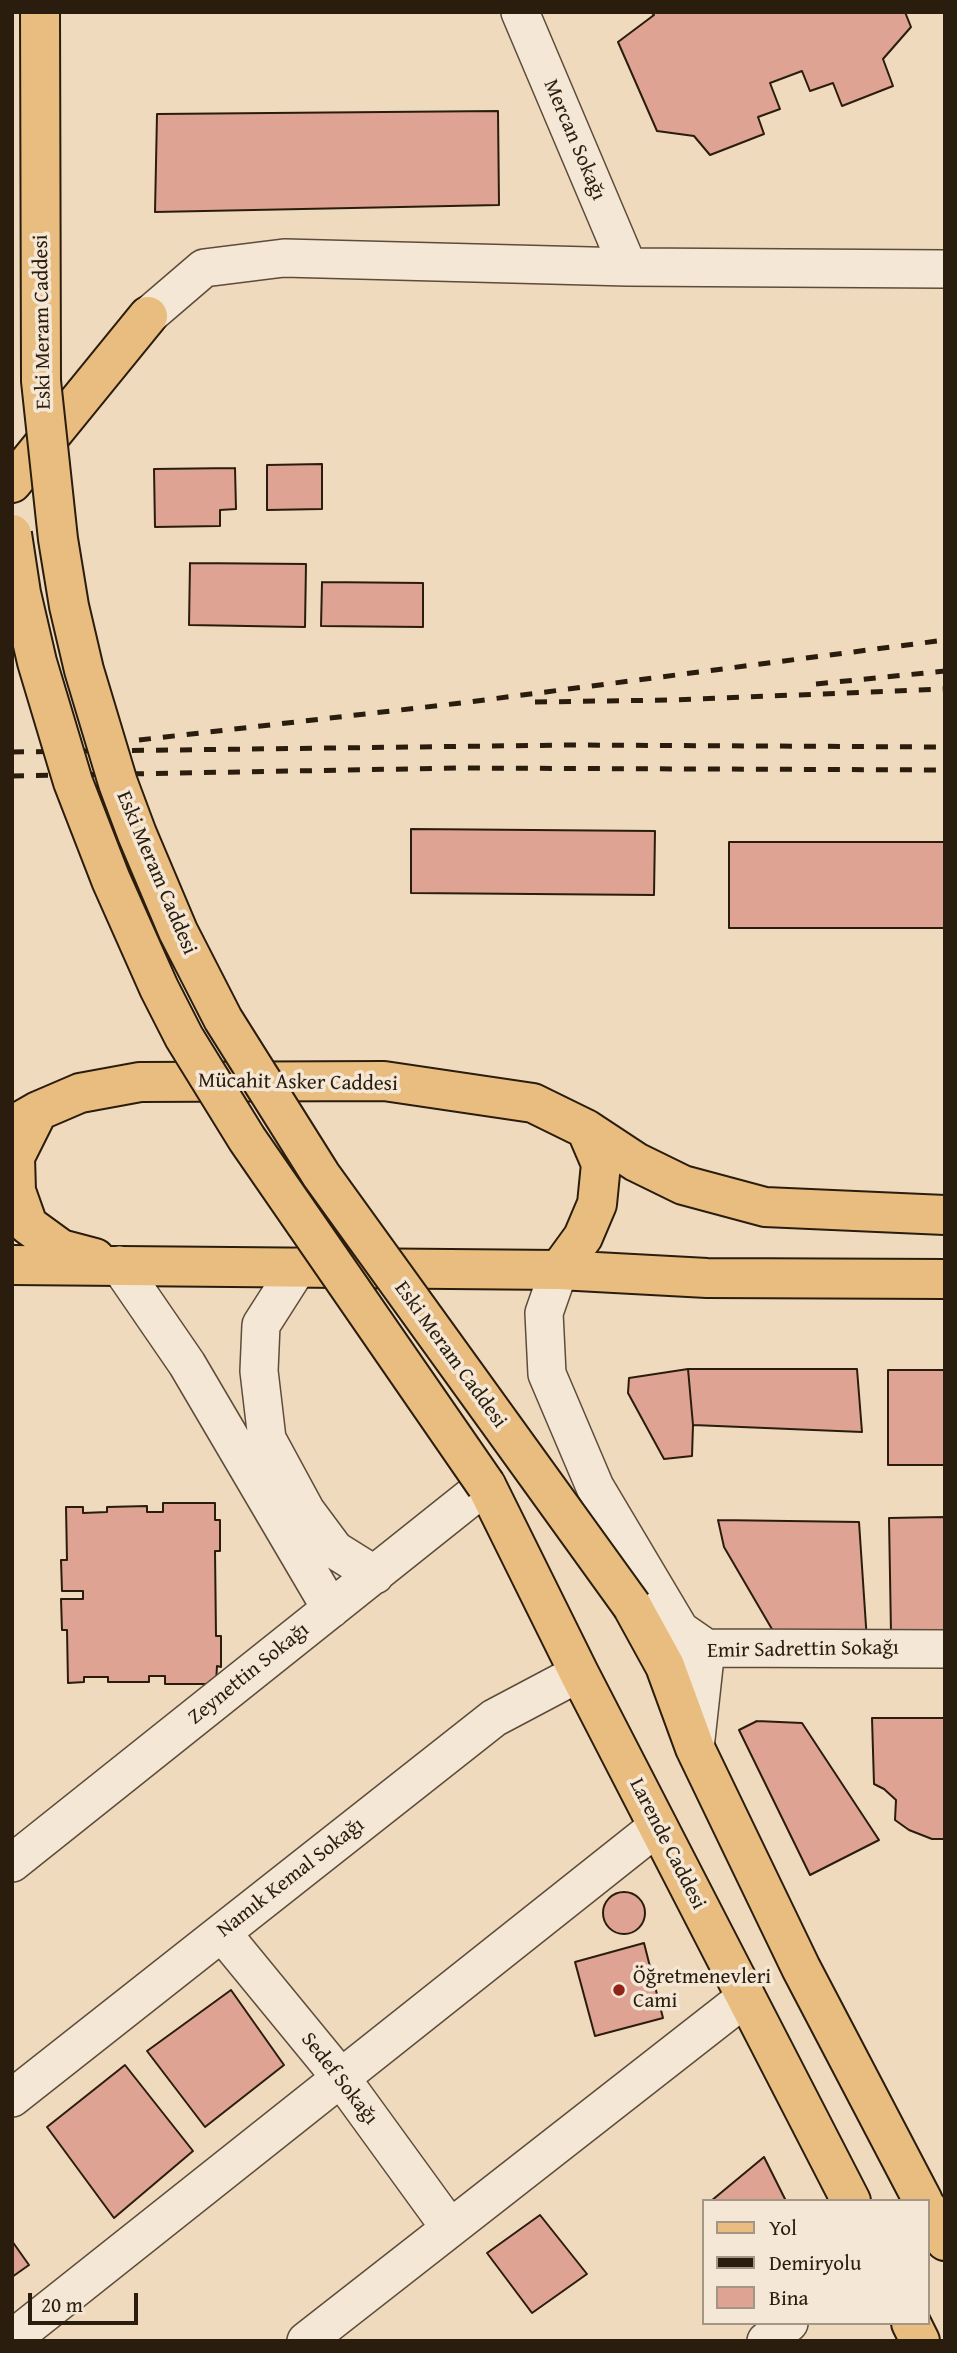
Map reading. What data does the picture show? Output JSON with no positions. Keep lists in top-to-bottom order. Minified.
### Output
{"streets":{"main road":["Eski Meram Caddesi","Mücahit Asker Caddesi","Larende Caddesi"],"street":["Mercan Sokağı","Emir Sadrettin Sokağı","Zeynettin Sokağı","Namık Kemal Sokağı","Sedef Sokağı"]},"crossings":[["Eski Meram Caddesi","Emir Sadrettin Sokağı"],["Eski Meram Caddesi","Zeynettin Sokağı"],["Eski Meram Caddesi","Larende Caddesi"],["Zeynettin Sokağı","Larende Caddesi"],["Larende Caddesi","Namık Kemal Sokağı"],["Namık Kemal Sokağı","Sedef Sokağı"]],"places":["Öğretmenevleri Cami"],"legend":["Yol","Demiryolu","Bina"],"scale_bar":"20 m"}
